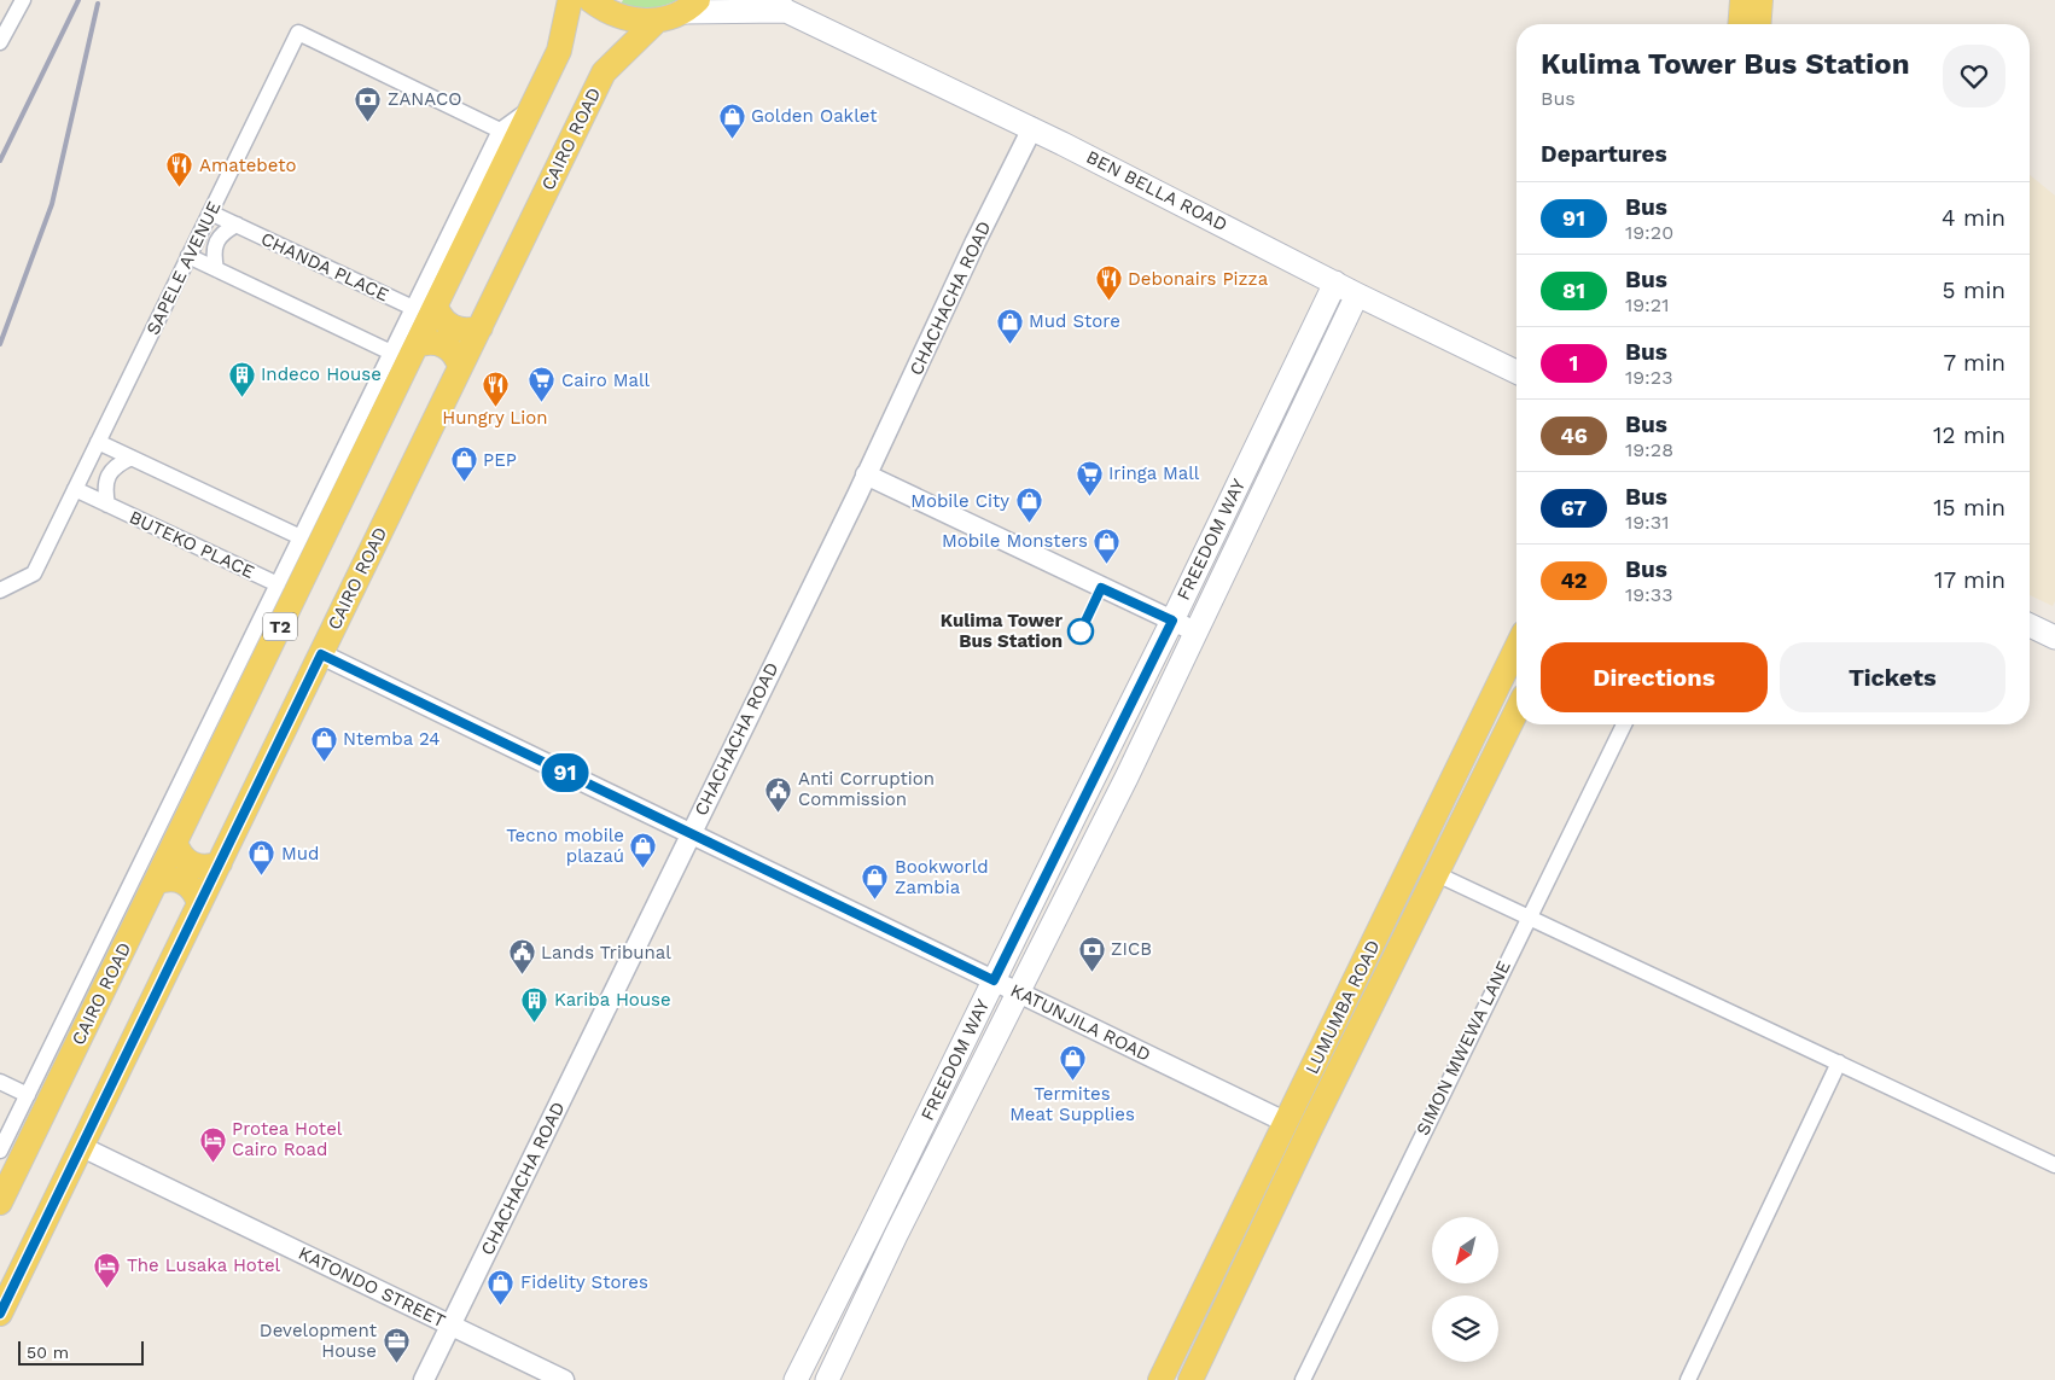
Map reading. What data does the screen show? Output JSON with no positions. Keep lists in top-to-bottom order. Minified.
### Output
{"streets":{"main road":["CAIRO ROAD","BEN BELLA ROAD","FREEDOM WAY","T2","LUMUMBA ROAD"],"street":["CHANDA PLACE","SAPELE AVENUE","CHACHACHA ROAD","BUTEKO PLACE","KATUNJILA ROAD","SIMON MWEWA LANE","KATONDO STREET"]},"crossings":[["CAIRO ROAD","CHANDA PLACE"],["CAIRO ROAD","KATUNJILA ROAD"],["CAIRO ROAD","KATONDO STREET"],["BEN BELLA ROAD","CHACHACHA ROAD"],["BEN BELLA ROAD","FREEDOM WAY"],["CHANDA PLACE","SAPELE AVENUE"],["SAPELE AVENUE","BUTEKO PLACE"],["CHACHACHA ROAD","KATUNJILA ROAD"],["CHACHACHA ROAD","KATONDO STREET"],["FREEDOM WAY","KATUNJILA ROAD"],["LUMUMBA ROAD","KATUNJILA ROAD"]],"places":{"bank":["ZANACO","ZICB"],"shop":["Golden Oaklet","Mud Store","PEP","Mobile City","Mobile Monsters","Ntemba 24","Tecno mobile plazaú","Mud","Bookworld Zambia","Termites Meat Supplies","Fidelity Stores"],"restaurant":["Amatebeto","Debonairs Pizza","Hungry Lion"],"building":["Indeco House","Kariba House"],"supermarket":["Cairo Mall","Iringa Mall"],"other":["Kulima Tower Bus Station"],"public building":["Anti Corruption Commission","Lands Tribunal"],"hotel":["Protea Hotel Cairo Road","The Lusaka Hotel"],"office":["Development House"]},"lines":["bus line 91"],"scale_bar":"50 m","north":"bottom left","page":{"on_map":"91","heading":[["Kulima Tower Bus Station","Bus"],"Departures"],"list":[{"mark":"91","name":"Bus","note":"19:20","value":"4 min"},{"mark":"81","name":"Bus","note":"19:21","value":"5 min"},{"mark":"1","name":"Bus","note":"19:23","value":"7 min"},{"mark":"46","name":"Bus","note":"19:28","value":"12 min"},{"mark":"67","name":"Bus","note":"19:31","value":"15 min"},{"mark":"42","name":"Bus","note":"19:33","value":"17 min"}],"buttons":["Directions","Tickets"],"scale":"50 m"}}
